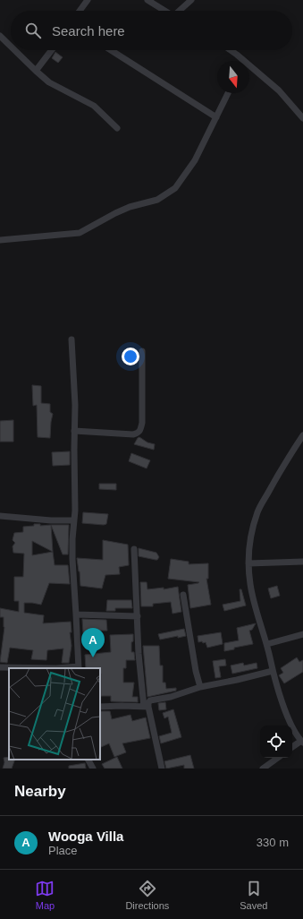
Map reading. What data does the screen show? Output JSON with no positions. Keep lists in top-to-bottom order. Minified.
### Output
{"north":"bottom","page":{"search":"Search here","pins":"A","heading":"Nearby","list":[{"mark":"A","name":"Wooga Villa","note":"Place","value":"330 m"}],"nav":["Map","Directions","Saved"]}}
